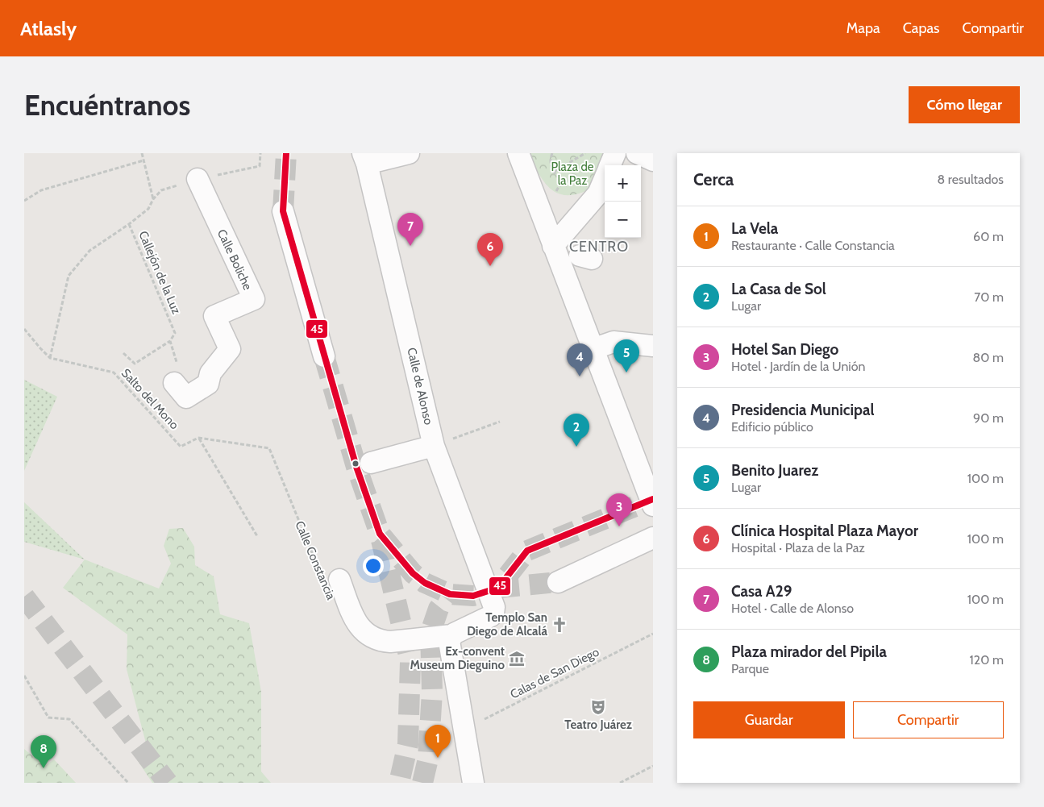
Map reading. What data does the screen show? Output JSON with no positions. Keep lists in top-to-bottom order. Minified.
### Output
{"streets":{"street":["Calle Boliche","Calle de Alonso"],"path":["Callejón de la Luz","Salto del Mono","Calle Constancia","Calas de San Diego"]},"crossings":[["Calle Boliche","Callejón de la Luz"],["Salto del Mono","Calle Constancia"]],"districts":["CENTRO"],"parks":["Plaza de la Paz"],"places":{"church":["Templo San Diego de Alcalá"],"museum":["Ex-convent Museum Dieguino"],"theatre":["Teatro Juárez"]},"lines":["transit line 45"],"page":{"header":"Atlasly","nav":["Mapa","Capas","Compartir"],"buttons":["Cómo llegar",["Guardar","Compartir"]],"title":"Encuéntranos","heading":["Cerca","8 resultados"],"map_buttons":["+","−"],"list":[{"mark":"1","name":"La Vela","note":"Restaurante · Calle Constancia","value":"60 m"},{"mark":"2","name":"La Casa de Sol","note":"Lugar","value":"70 m"},{"mark":"3","name":"Hotel San Diego","note":"Hotel · Jardín de la Unión","value":"80 m"},{"mark":"4","name":"Presidencia Municipal","note":"Edificio público","value":"90 m"},{"mark":"5","name":"Benito Juarez","note":"Lugar","value":"100 m"},{"mark":"6","name":"Clínica Hospital Plaza Mayor","note":"Hospital · Plaza de la Paz","value":"100 m"},{"mark":"7","name":"Casa A29","note":"Hotel · Calle de Alonso","value":"100 m"},{"mark":"8","name":"Plaza mirador del Pipila","note":"Parque","value":"120 m"}],"pins":["7","6","5","4","2","3","1","8"]}}
